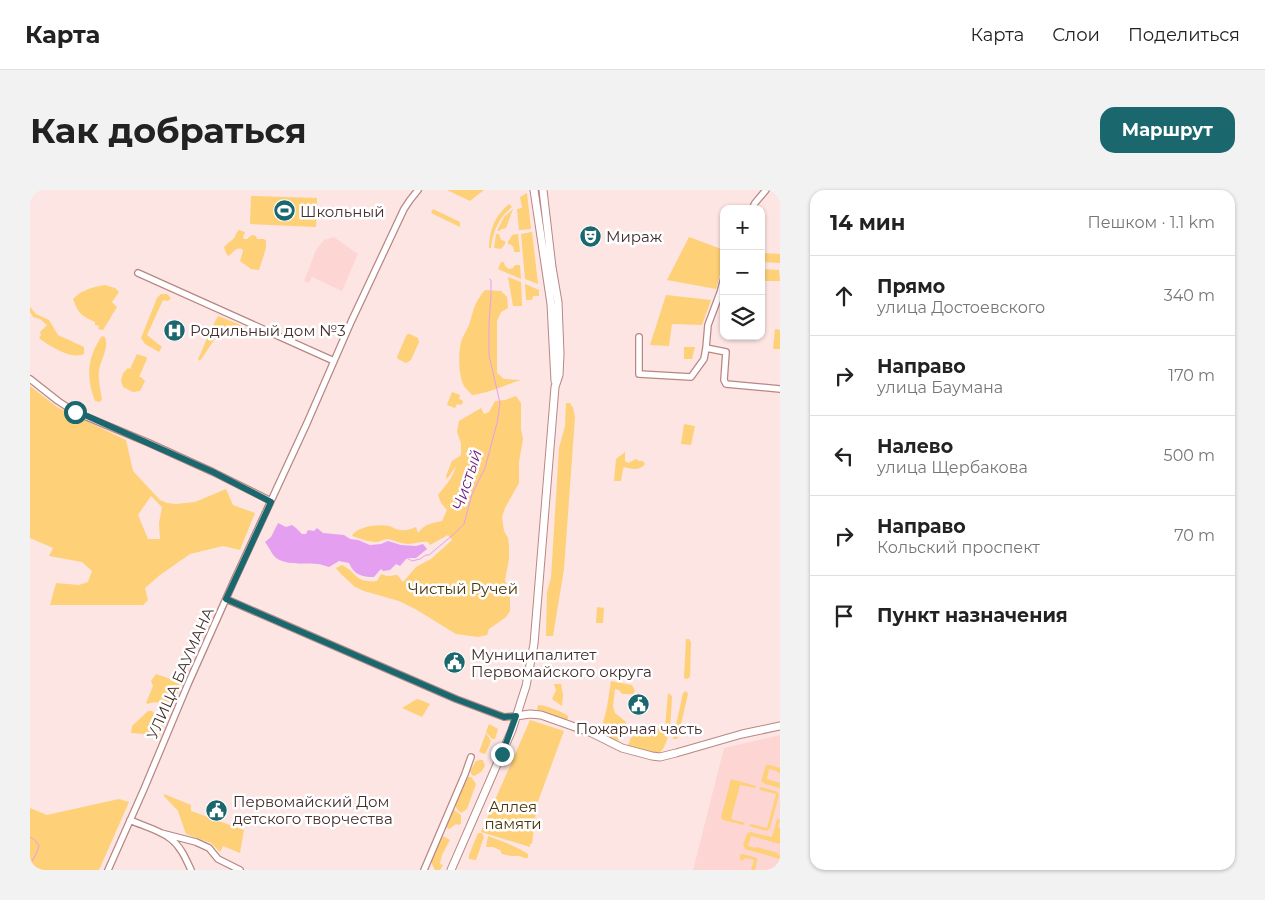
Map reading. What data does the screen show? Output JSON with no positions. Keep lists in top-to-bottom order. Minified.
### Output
{"streets":{"street":["УЛИЦА БАУМАНА"]},"water":["Чистый"],"parks":["Чистый Ручей","Аллея памяти"],"places":{"sports":["Школьный"],"theatre":["Мираж"],"hospital":["Родильный дом №3"],"public building":["Муниципалитет Первомайского округа","Пожарная часть","Первомайский Дом детского творчества"]},"page":{"header":"Карта","nav":["Карта","Слои","Поделиться"],"buttons":"Маршрут","title":"Как добраться","heading":["14 мин","Пешком · 1.1 km"],"map_buttons":["+","−"],"list":[["Прямо","улица Достоевского","340 m"],["Направо","улица Баумана","170 m"],["Налево","улица Щербакова","500 m"],["Направо","Кольский проспект","70 m"],"Пункт назначения"]}}
